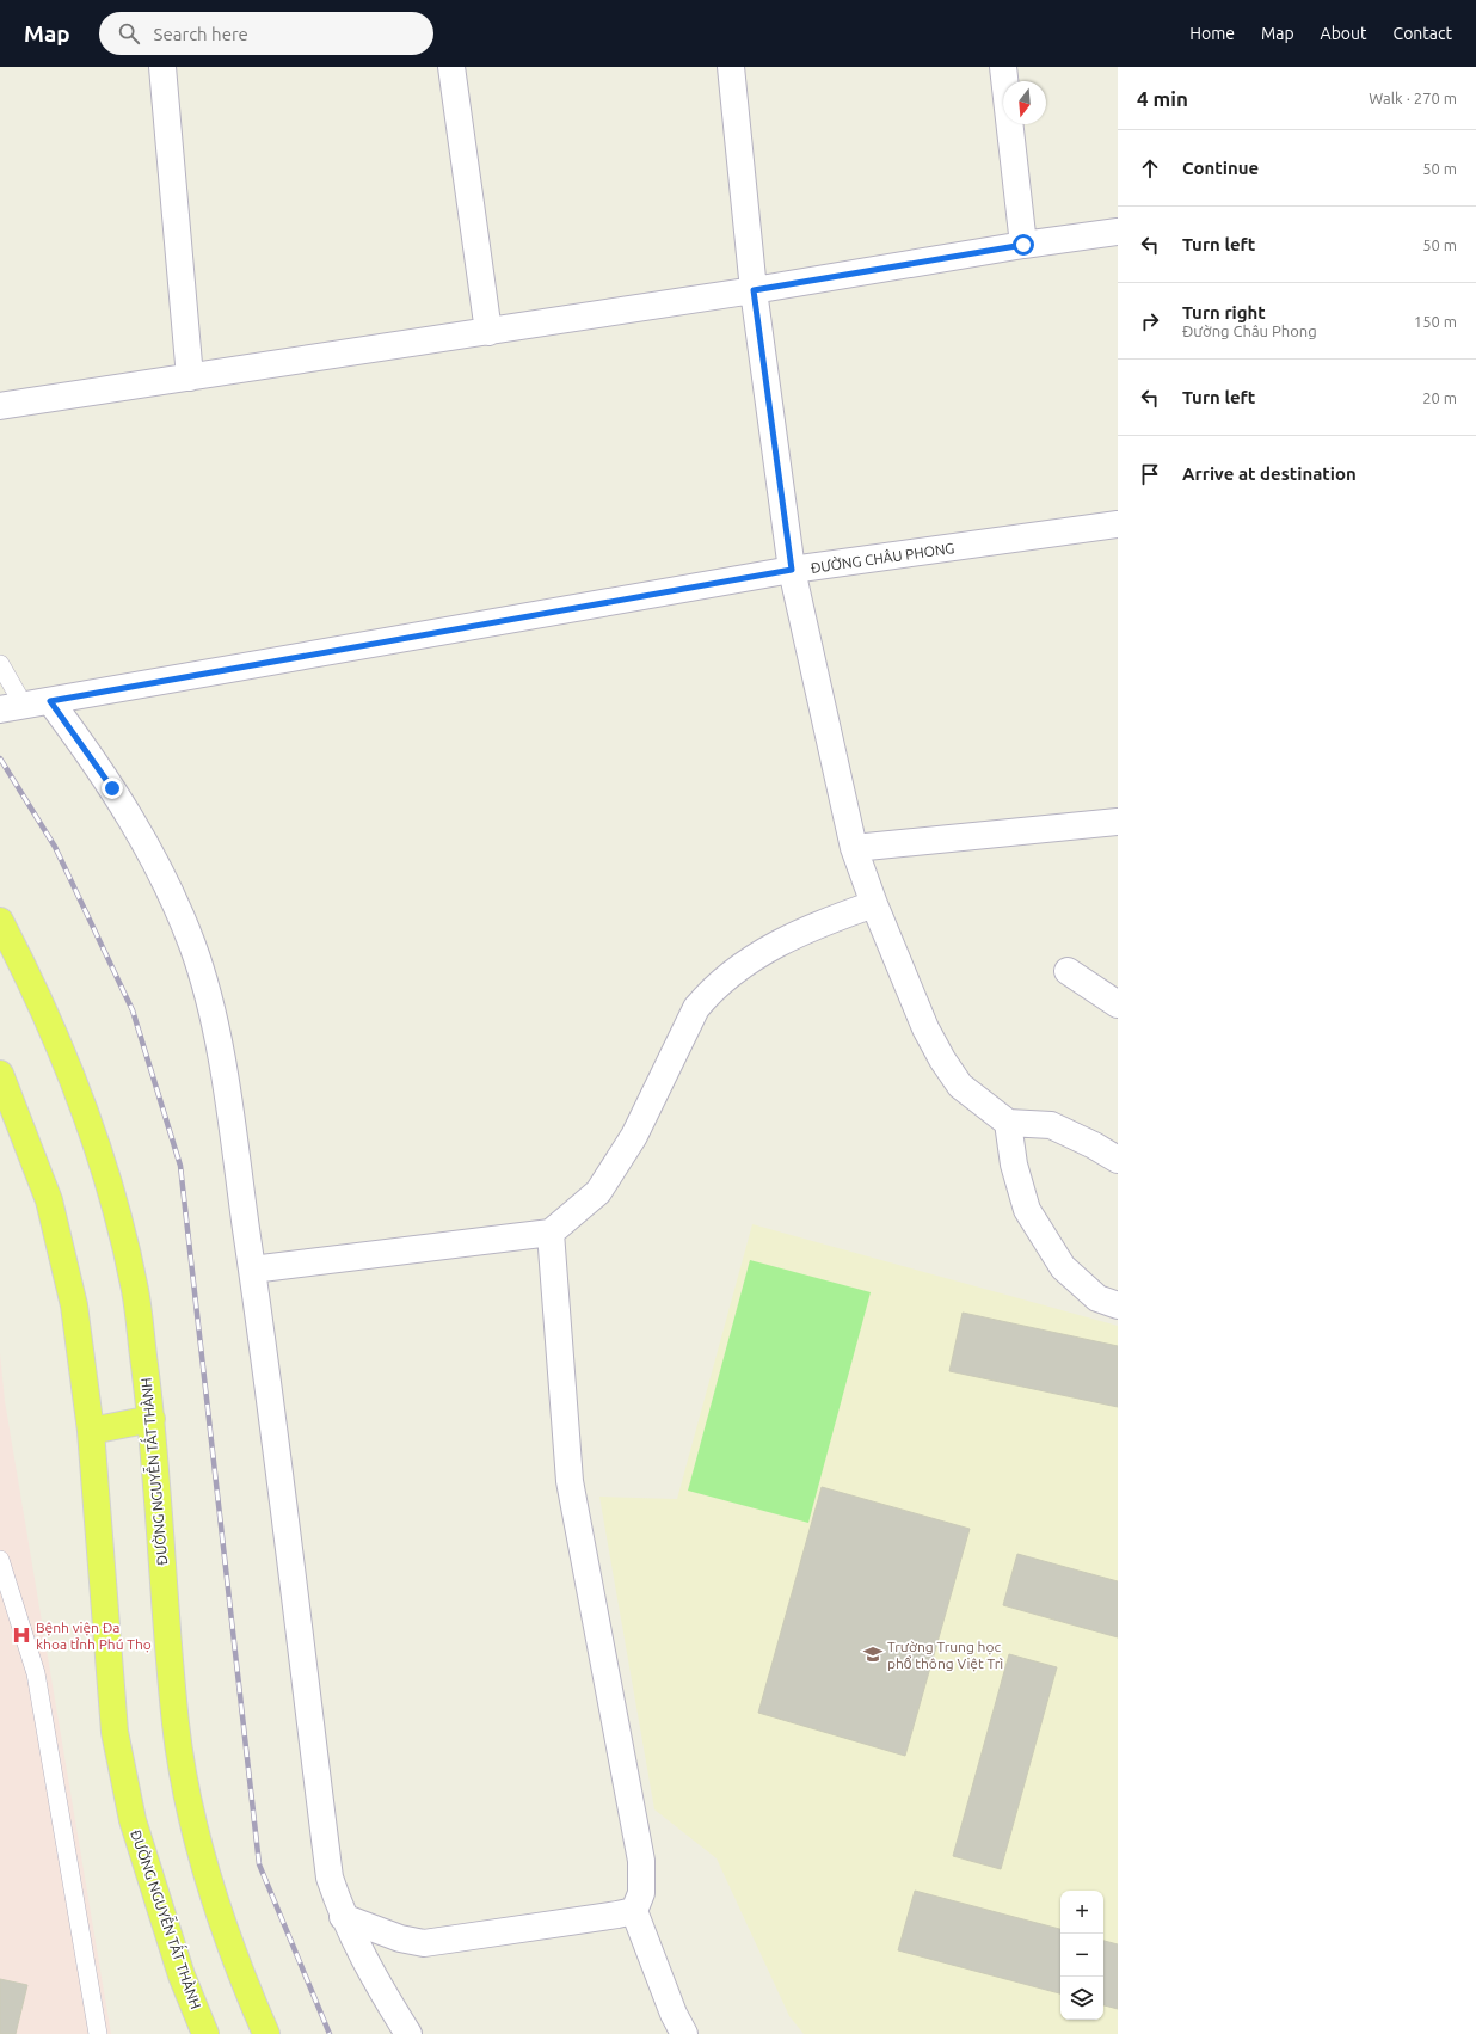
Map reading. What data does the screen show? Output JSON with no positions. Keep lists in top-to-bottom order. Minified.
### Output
{"streets":{"main road":["ĐƯỜNG NGUYỄN TẤT THÀNH"],"street":["ĐƯỜNG CHÂU PHONG"]},"places":{"hospital":["Bệnh viện Đa khoa tỉnh Phú Thọ"],"school or university":["Trường Trung học phổ thông Việt Trì"]},"north":"bottom","page":{"header":"Map","search":"Search here","nav":["Home","Map","About","Contact"],"heading":["4 min","Walk · 270 m"],"list":[["Continue","50 m"],["Turn left","50 m"],["Turn right","Đường Châu Phong","150 m"],["Turn left","20 m"],"Arrive at destination"],"map_buttons":["+","−"]}}
